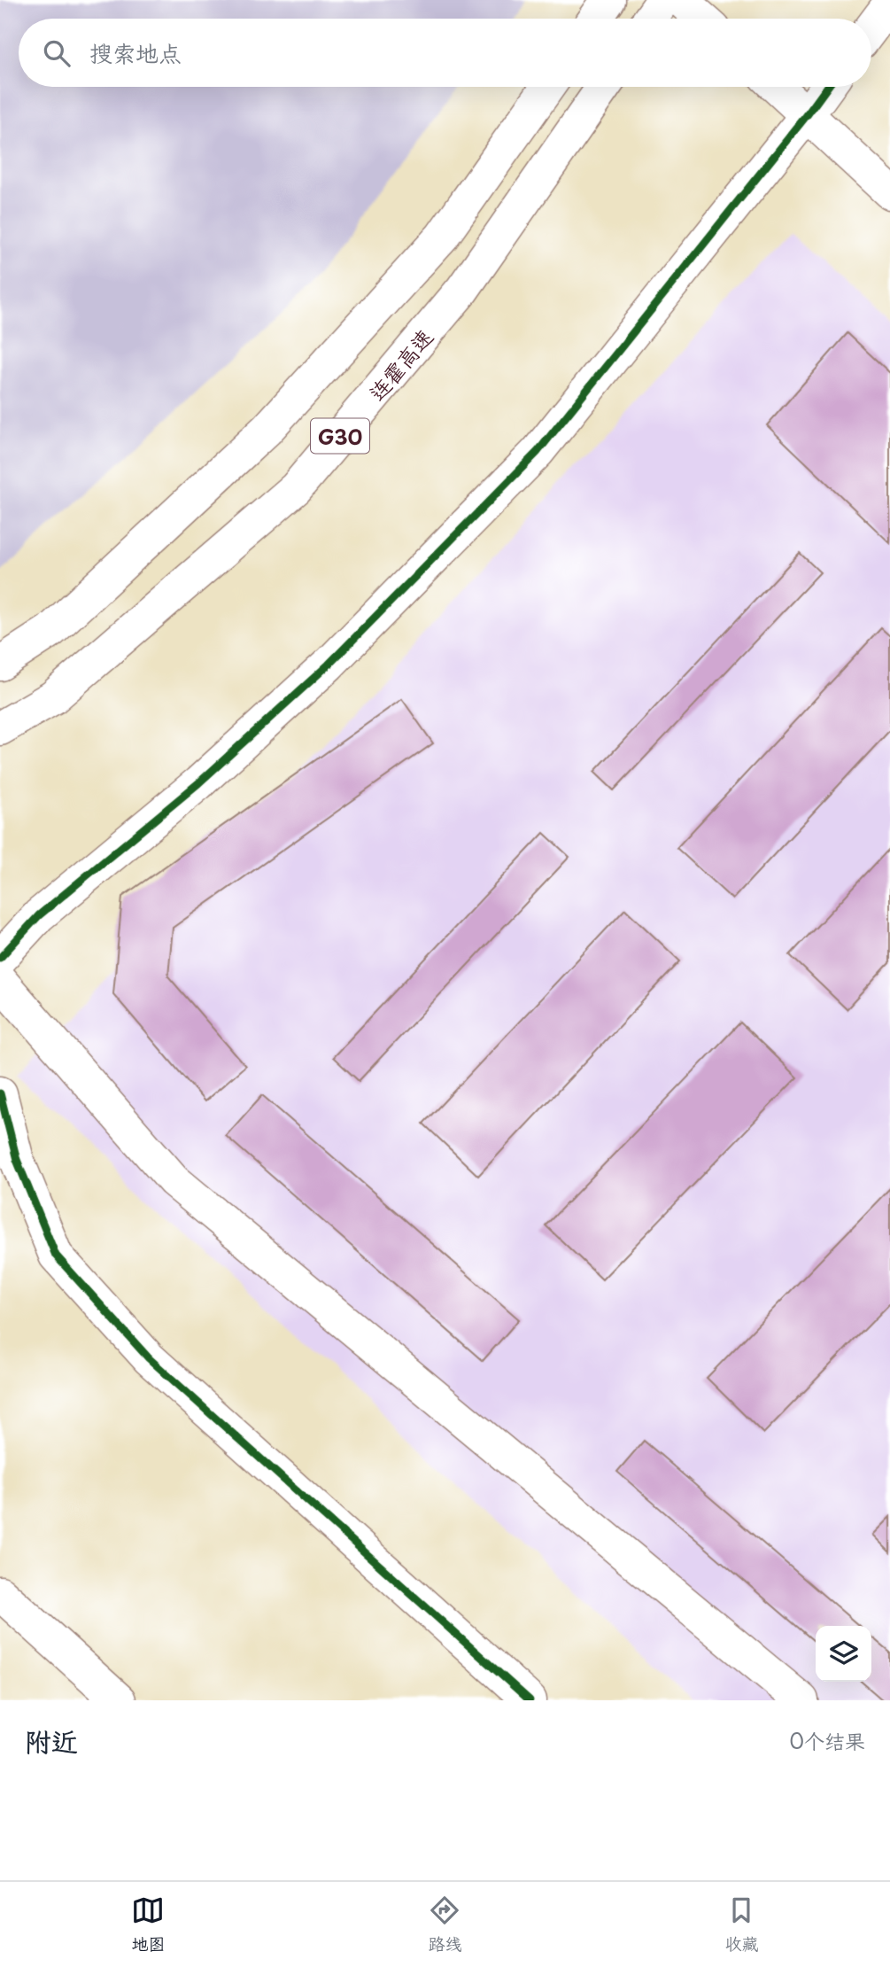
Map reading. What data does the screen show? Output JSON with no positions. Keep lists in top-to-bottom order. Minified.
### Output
{"streets":{"main road":["连霍高速","G30"]},"page":{"search":"搜索地点","heading":["附近","0个结果"],"nav":["地图","路线","收藏"]}}
